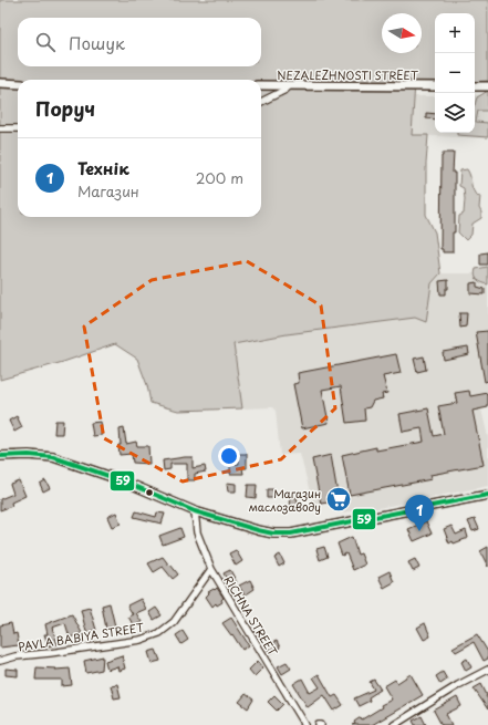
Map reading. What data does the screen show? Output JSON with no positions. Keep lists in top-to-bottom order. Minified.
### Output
{"streets":{"street":["NEZALEZHNOSTI STREET","RICHNA STREET","PAVLA BABIYA STREET"]},"crossings":[["RICHNA STREET","PAVLA BABIYA STREET"]],"places":{"supermarket":["Магазин маслозаводу"]},"lines":["transit line 59"],"north":"right","page":{"map_buttons":["+","−"],"search":"Пошук","heading":"Поруч","list":[{"mark":"1","name":"Технік","note":"Магазин","value":"200 m"}],"pins":"1"}}
